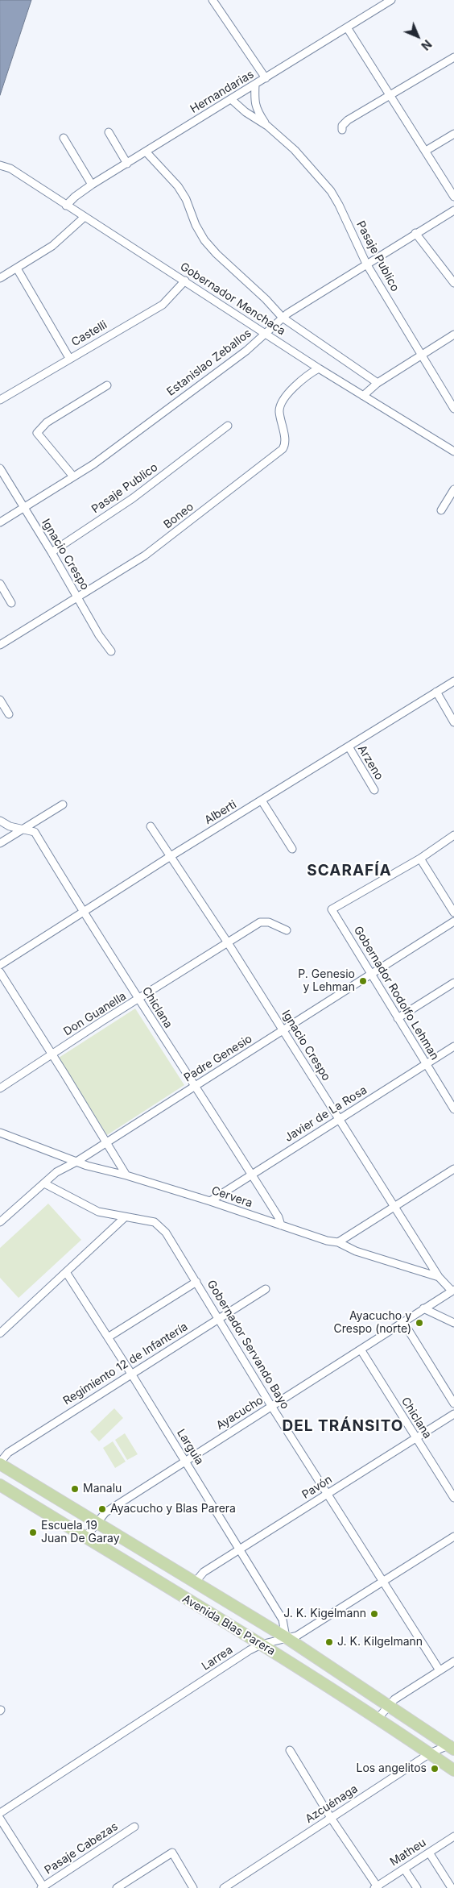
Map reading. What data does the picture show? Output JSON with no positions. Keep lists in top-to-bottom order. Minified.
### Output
{"streets":{"main road":["Avenida Blas Parera"],"street":["Hernandarias","Pasaje Publico","Gobernador Menchaca","Castelli","Estanislao Zeballos","Boneo","Ignacio Crespo","Arzeno","Alberti","Gobernador Rodolfo Lehman","Chiclana","Don Guanella","Padre Genesio","Javier de La Rosa","Cervera","Gobernador Servando Bayo","Regimiento 12 de Infantería","Ayacucho","Larguia","Pavón","Larrea","Azcuénaga","Pasaje Cabezas","Matheu"]},"crossings":[["Hernandarias","Pasaje Publico"],["Hernandarias","Gobernador Menchaca"],["Pasaje Publico","Estanislao Zeballos"],["Pasaje Publico","Ignacio Crespo"],["Gobernador Menchaca","Castelli"],["Gobernador Menchaca","Estanislao Zeballos"],["Gobernador Menchaca","Boneo"],["Estanislao Zeballos","Ignacio Crespo"],["Boneo","Ignacio Crespo"],["Ignacio Crespo","Alberti"],["Ignacio Crespo","Don Guanella"],["Ignacio Crespo","Padre Genesio"],["Ignacio Crespo","Javier de La Rosa"],["Ignacio Crespo","Cervera"],["Arzeno","Alberti"],["Alberti","Chiclana"],["Gobernador Rodolfo Lehman","Padre Genesio"],["Gobernador Rodolfo Lehman","Javier de La Rosa"],["Chiclana","Don Guanella"],["Chiclana","Padre Genesio"],["Chiclana","Javier de La Rosa"],["Chiclana","Cervera"],["Chiclana","Ayacucho"],["Chiclana","Pavón"],["Padre Genesio","Cervera"],["Padre Genesio","Gobernador Servando Bayo"],["Javier de La Rosa","Cervera"],["Gobernador Servando Bayo","Regimiento 12 de Infantería"],["Gobernador Servando Bayo","Ayacucho"],["Gobernador Servando Bayo","Pavón"],["Gobernador Servando Bayo","Larrea"],["Regimiento 12 de Infantería","Larguia"],["Regimiento 12 de Infantería","Avenida Blas Parera"],["Ayacucho","Larguia"],["Ayacucho","Avenida Blas Parera"],["Larguia","Pavón"],["Larguia","Avenida Blas Parera"],["Larguia","Larrea"],["Pavón","Avenida Blas Parera"],["Avenida Blas Parera","Larrea"],["Avenida Blas Parera","Azcuénaga"]],"districts":["SCARAFÍA","DEL TRÁNSITO"],"places":["P. Genesio y Lehman","Ayacucho y Crespo (norte)","Manalu","Ayacucho y Blas Parera","Escuela 19 Juan De Garay","J. K. Kigelmann","J. K. Kilgelmann","Los angelitos"],"north":"bottom right"}
